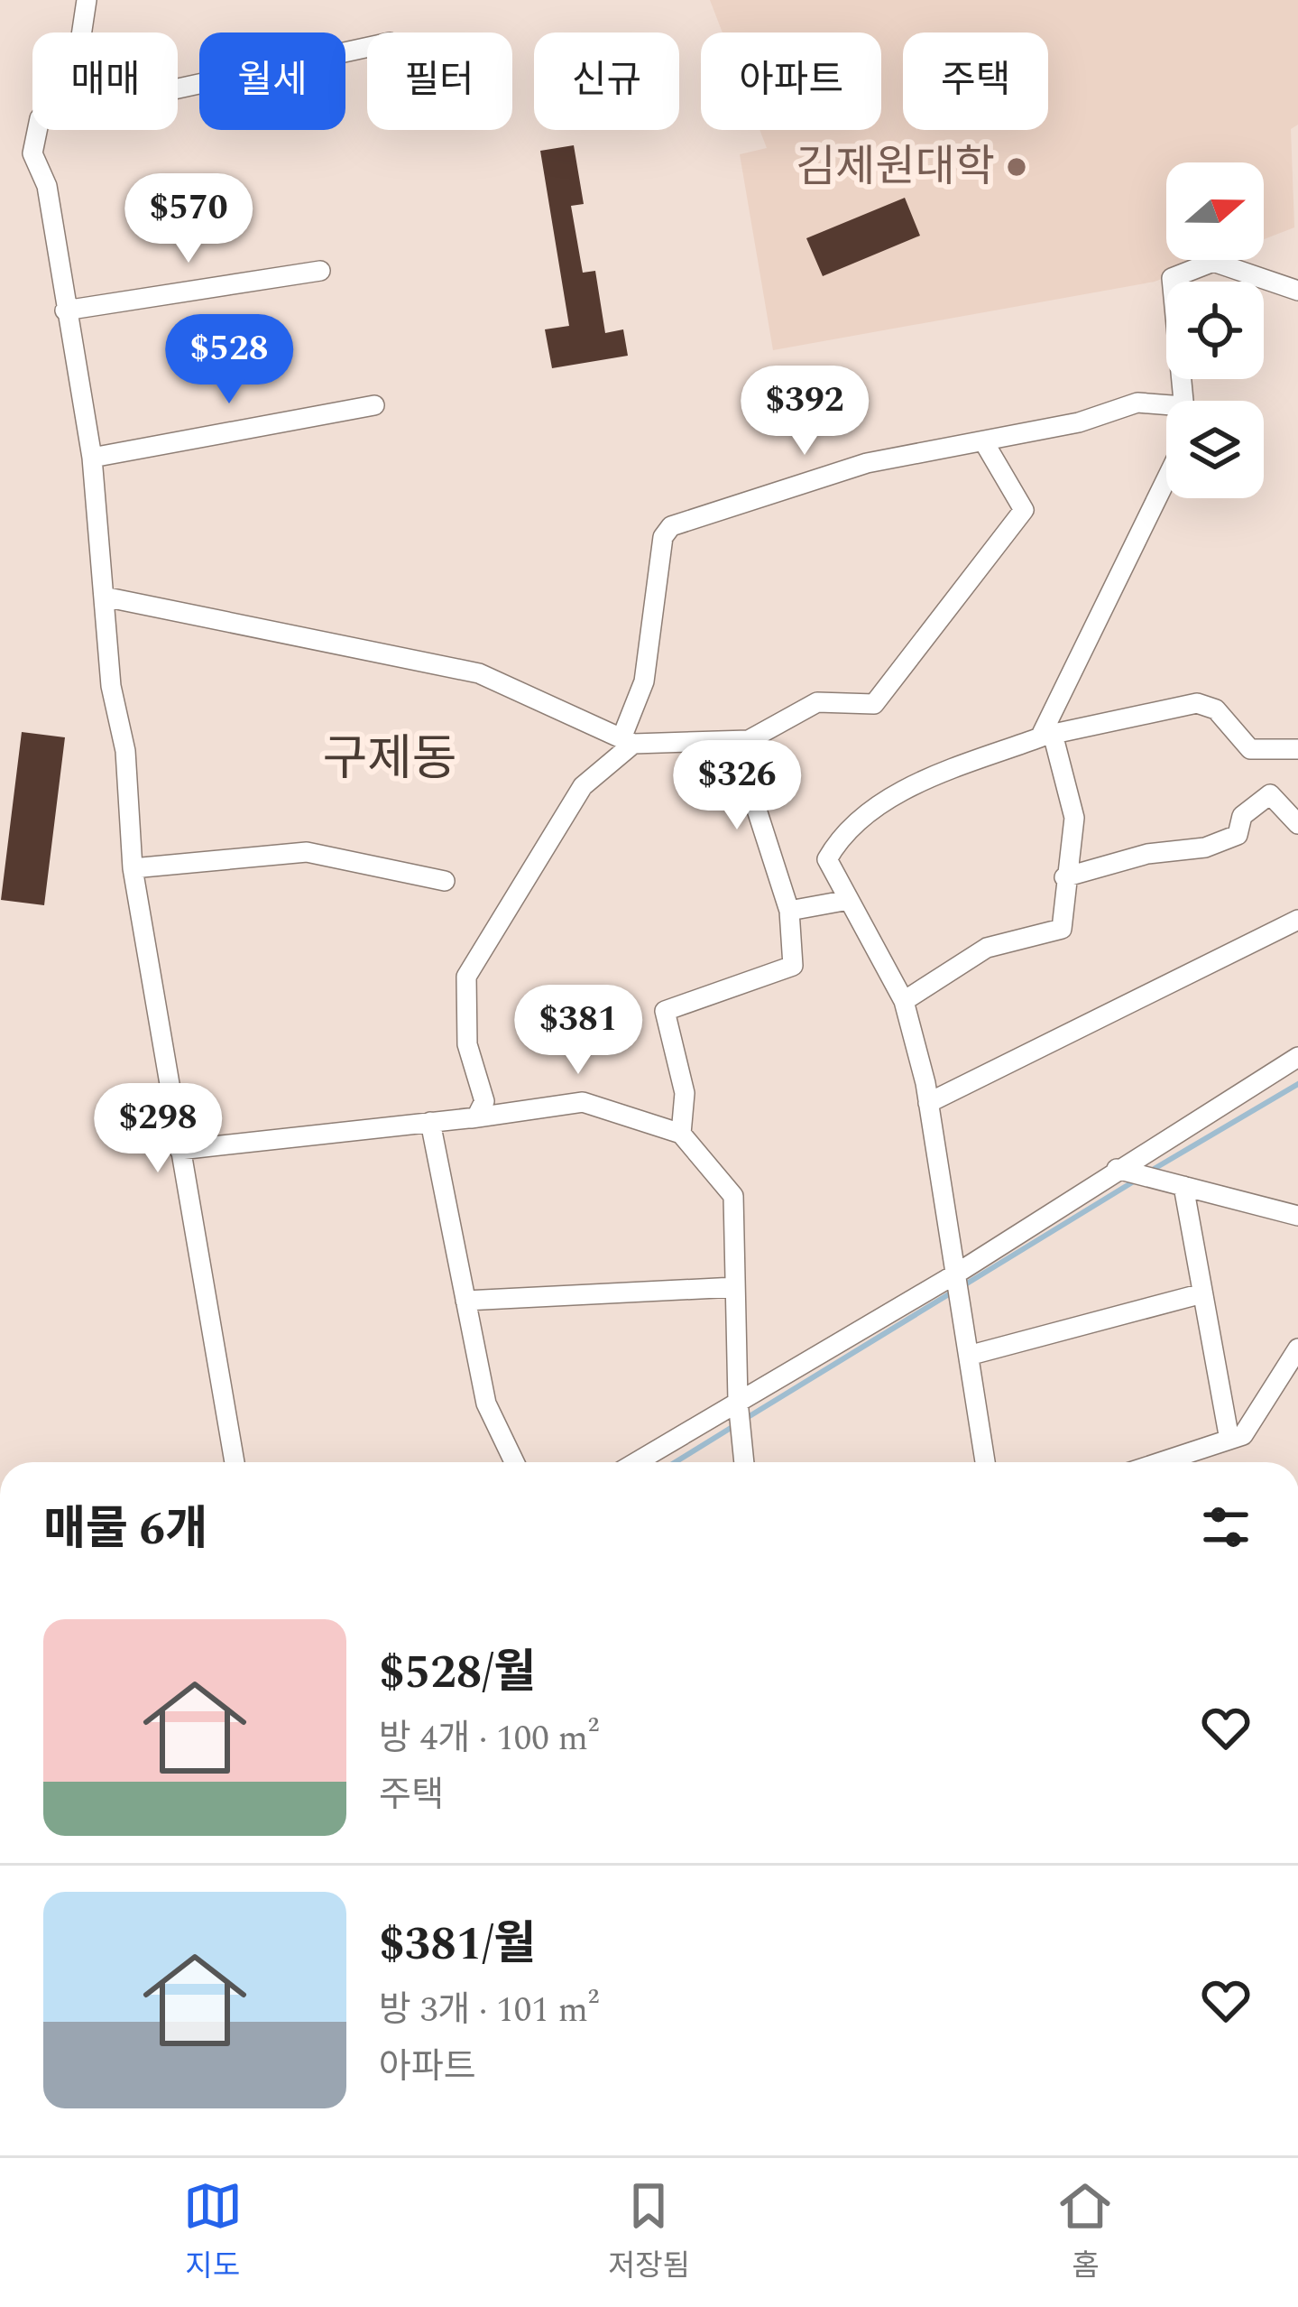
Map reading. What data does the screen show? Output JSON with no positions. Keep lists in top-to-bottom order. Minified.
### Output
{"districts":["구제동"],"places":["김제원대학"],"north":"right","page":{"chip":["매매","월세","필터","신규","아파트","주택"],"price":["$570","$528","$392","$326","$381","$298"],"heading":"매물 6개","list":[{"name":"$528/월","note":"방 4개 · 100 m² · 주택"},{"name":"$381/월","note":"방 3개 · 101 m² · 아파트"}],"tabs":["지도","저장됨","홈"]}}
